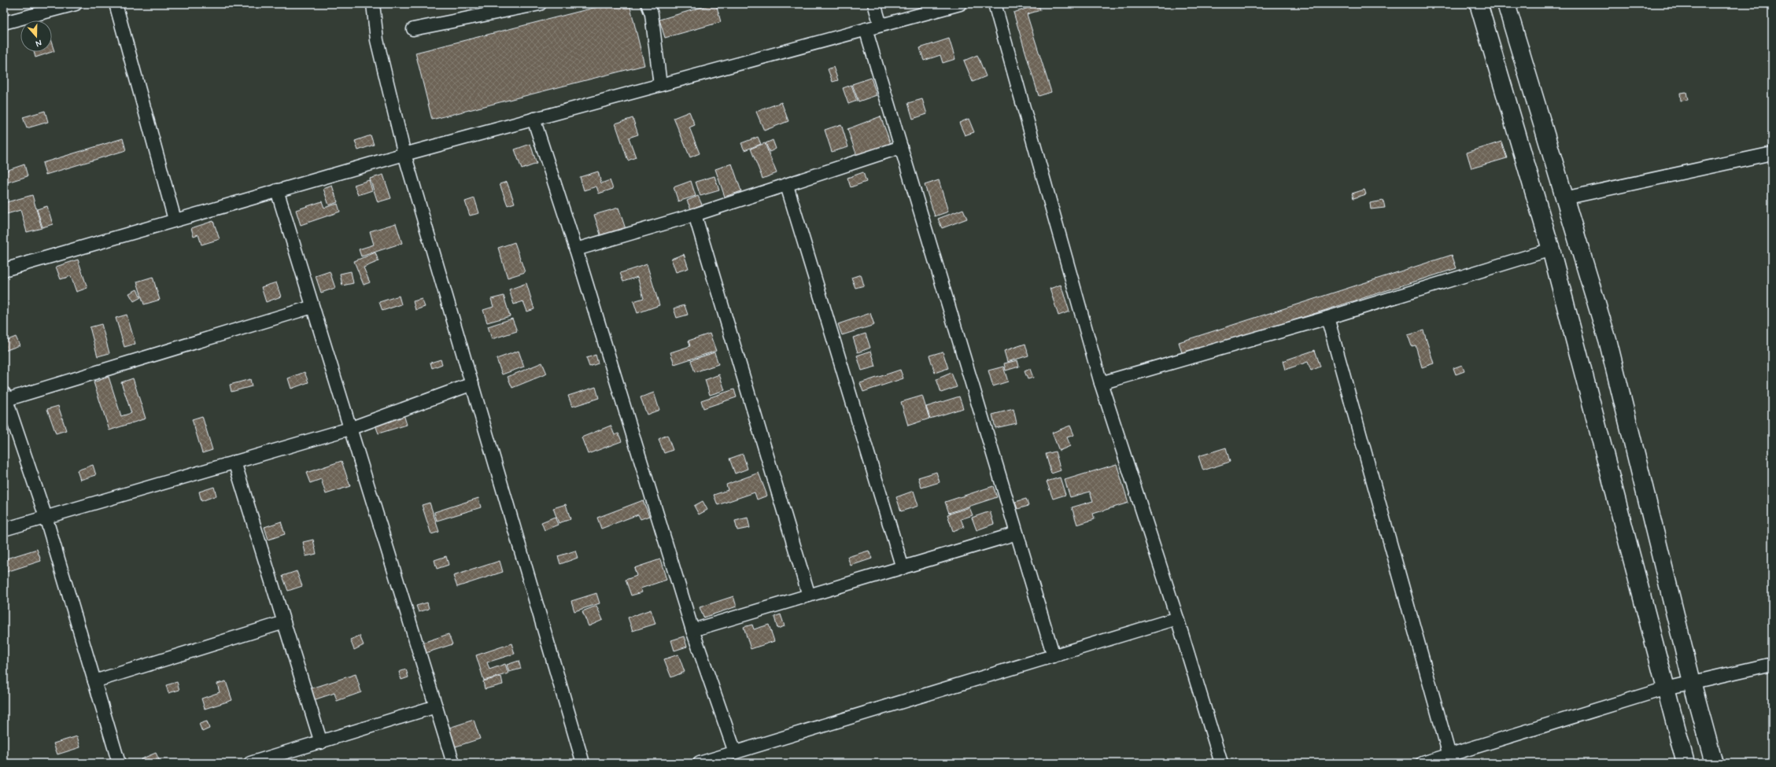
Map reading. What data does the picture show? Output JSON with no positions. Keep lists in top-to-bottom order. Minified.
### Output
{"north":"bottom"}
